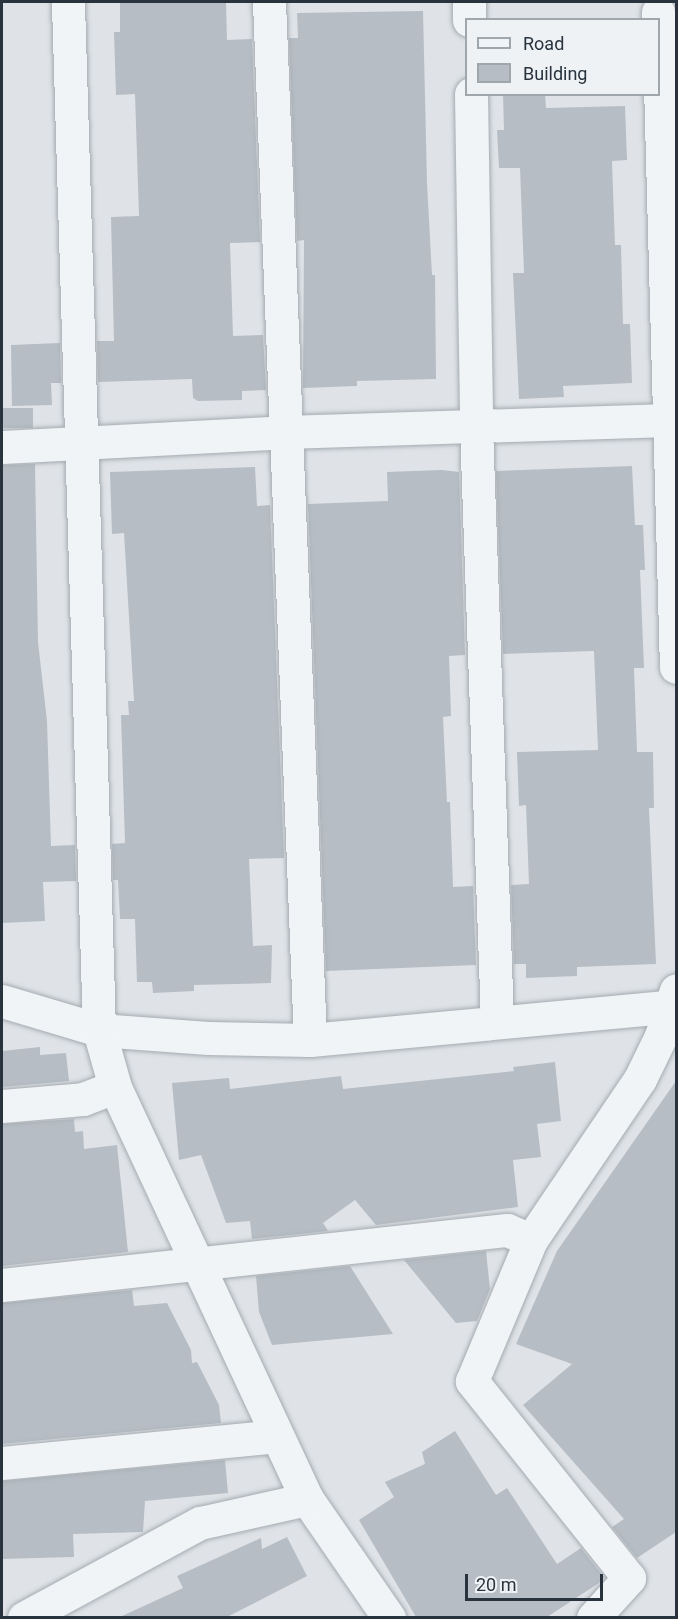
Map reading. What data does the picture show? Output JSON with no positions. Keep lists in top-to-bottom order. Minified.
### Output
{"legend":["Road","Building"],"scale_bar":"20 m"}
